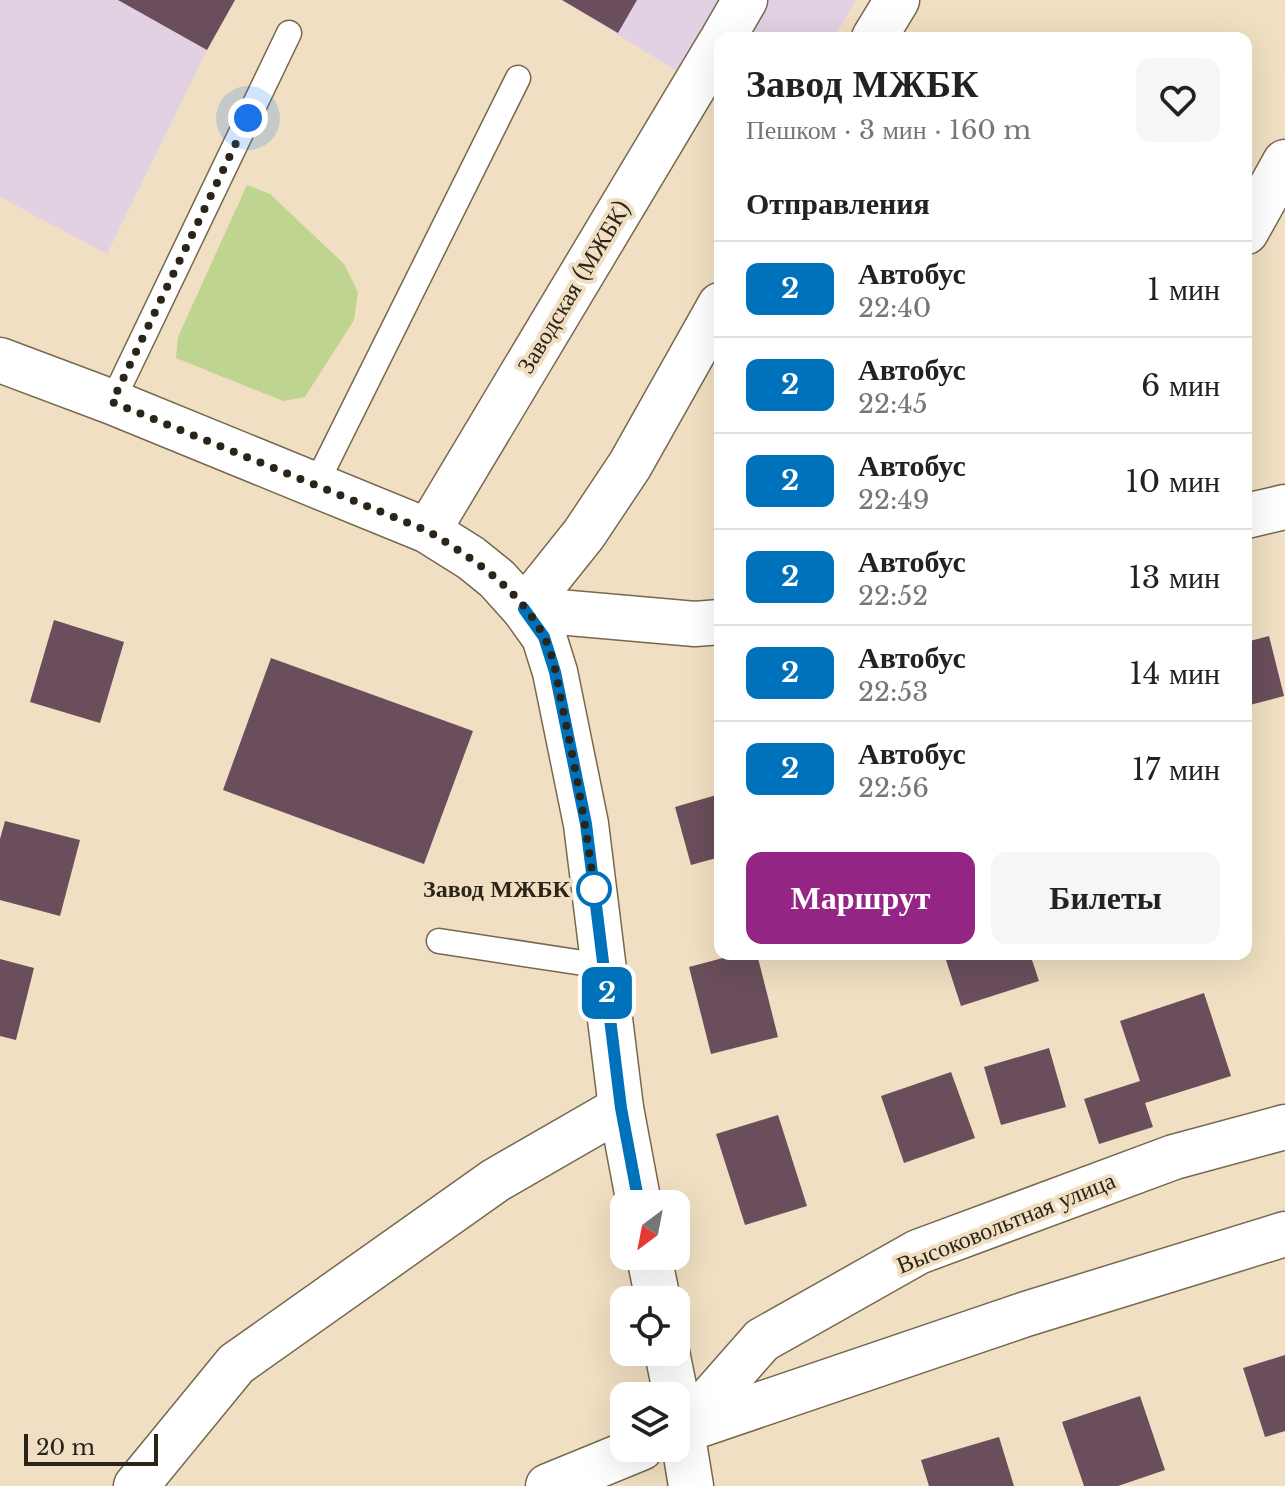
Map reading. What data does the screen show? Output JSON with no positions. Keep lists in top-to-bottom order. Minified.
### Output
{"streets":{"street":["Заводская (МЖБК)","Высоковольтная улица"]},"places":["Завод МЖБК"],"lines":["bus line 2"],"scale_bar":"20 m","north":"bottom left","page":{"on_map":"2","heading":[["Завод МЖБК","Пешком · 3 мин · 160 m"],"Отправления"],"list":[{"mark":"2","name":"Автобус","note":"22:40","value":"1 мин"},{"mark":"2","name":"Автобус","note":"22:45","value":"6 мин"},{"mark":"2","name":"Автобус","note":"22:49","value":"10 мин"},{"mark":"2","name":"Автобус","note":"22:52","value":"13 мин"},{"mark":"2","name":"Автобус","note":"22:53","value":"14 мин"},{"mark":"2","name":"Автобус","note":"22:56","value":"17 мин"}],"buttons":["Маршрут","Билеты"],"scale":"20 m"}}
